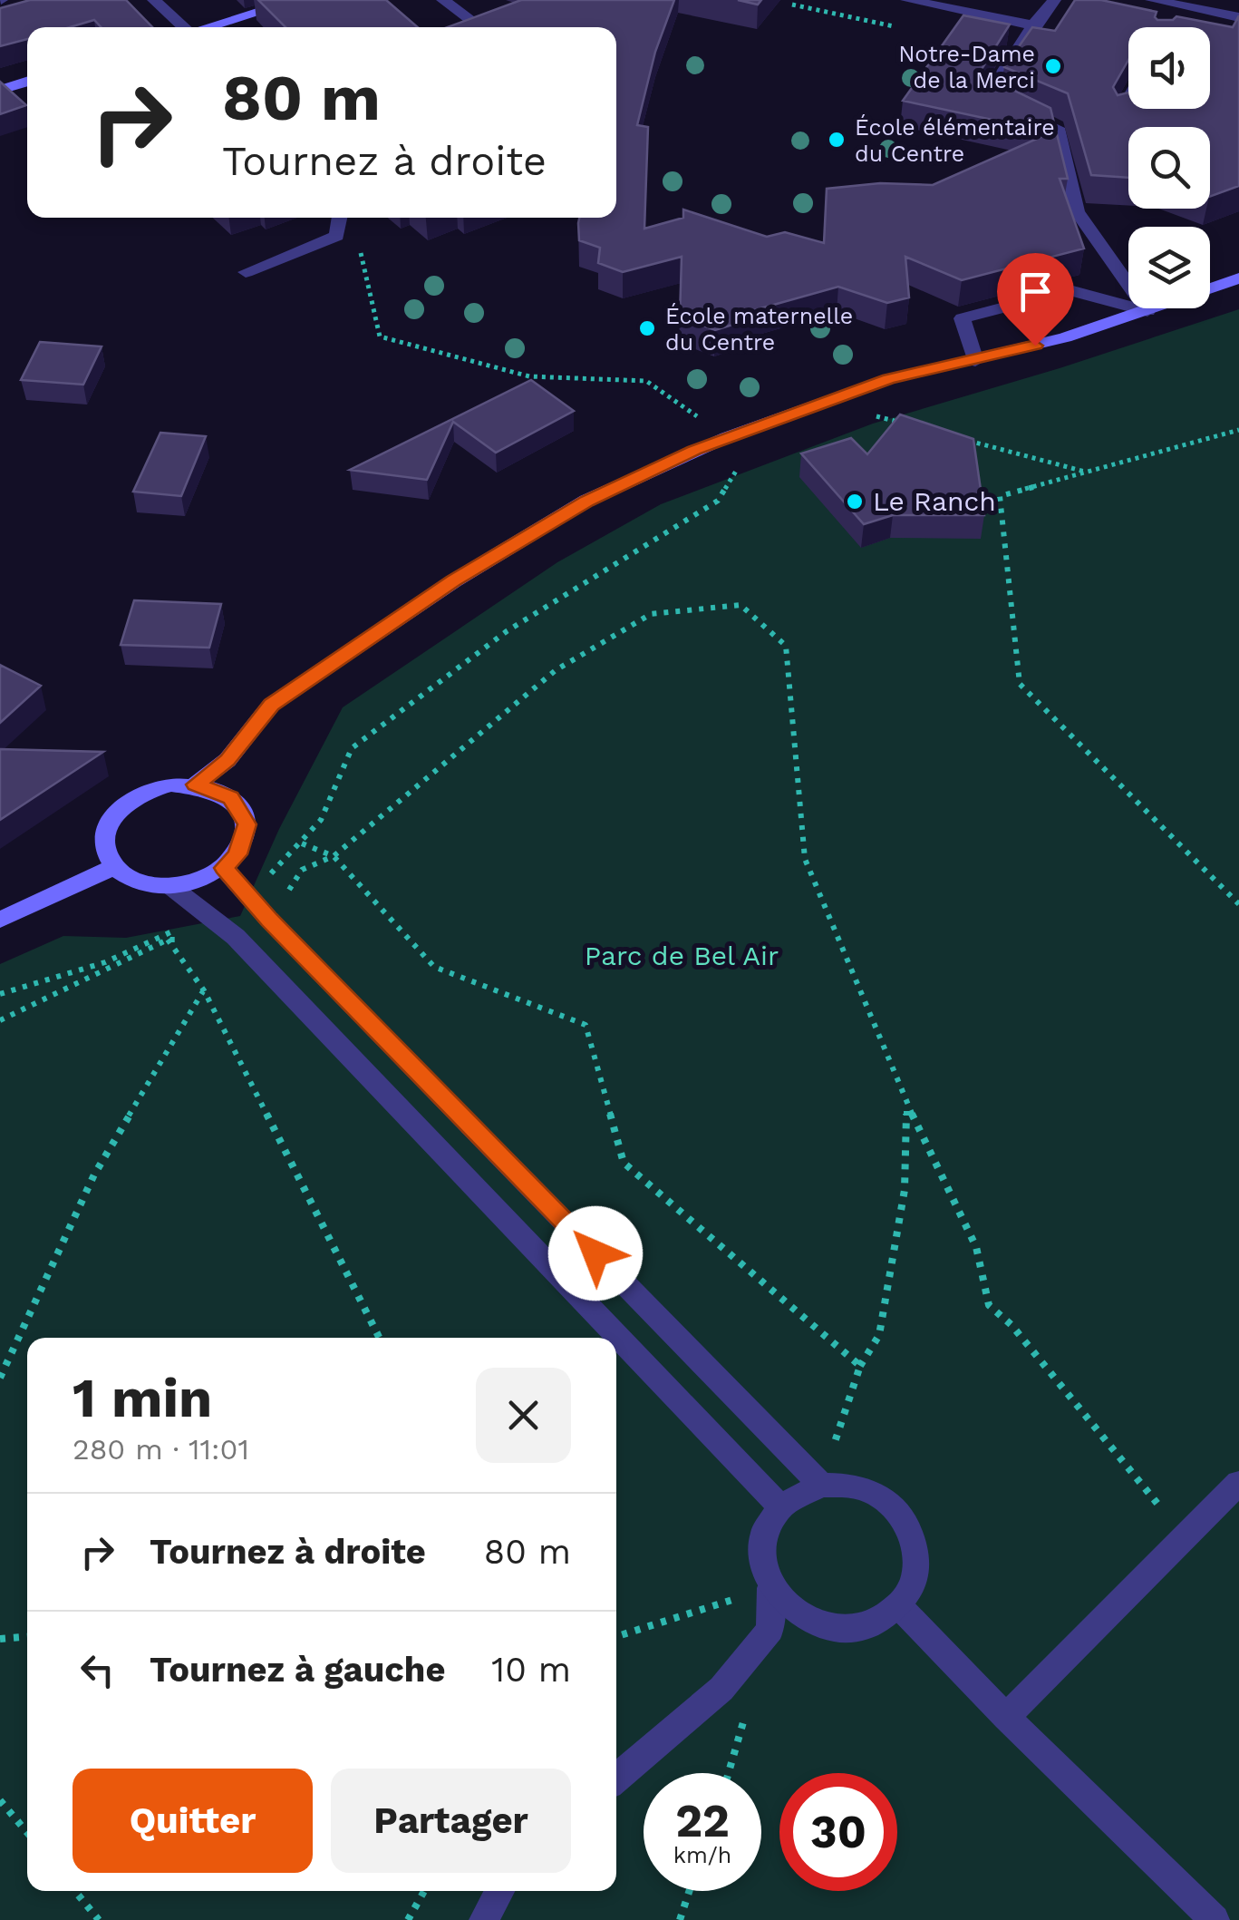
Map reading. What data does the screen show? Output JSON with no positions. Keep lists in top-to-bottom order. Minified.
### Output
{"parks":["Parc de Bel Air"],"places":["Notre-Dame de la Merci","École élémentaire du Centre","École maternelle du Centre","Le Ranch"],"page":{"turn":["80 m","Tournez à droite"],"heading":["1 min","280 m · 11:01"],"list":[{"name":"Tournez à droite","value":"80 m"},{"name":"Tournez à gauche","value":"10 m"}],"buttons":["Quitter","Partager"],"speed":"22 km/h","limit":"30"}}
